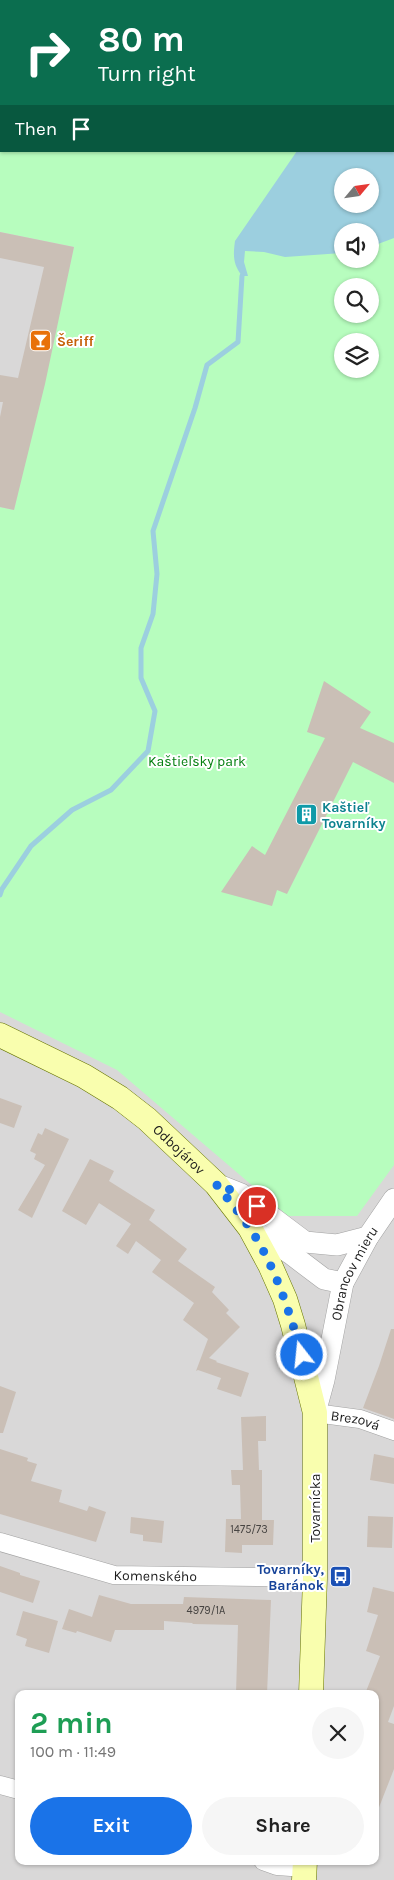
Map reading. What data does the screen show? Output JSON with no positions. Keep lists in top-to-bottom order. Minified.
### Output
{"streets":{"main road":["Odbojárov","Tovarnícka"],"street":["Obrancov mieru","Brezová","Komenského"]},"crossings":[["Odbojárov","Obrancov mieru"],["Odbojárov","Brezová"],["Odbojárov","Tovarnícka"],["Obrancov mieru","Brezová"],["Obrancov mieru","Tovarnícka"],["Brezová","Tovarnícka"],["Tovarnícka","Komenského"]],"parks":["Kaštieľsky park"],"places":{"bar":["Šeriff"],"building":["Kaštieľ Tovarníky"],"bus stop":["Tovarníky, Baránok"]},"house_numbers":["1475/73","4979/1A"],"north":"top right","page":{"turn":["80 m","Turn right"],"then":"Then","heading":["2 min","100 m · 11:49"],"buttons":["Exit","Share"]}}
